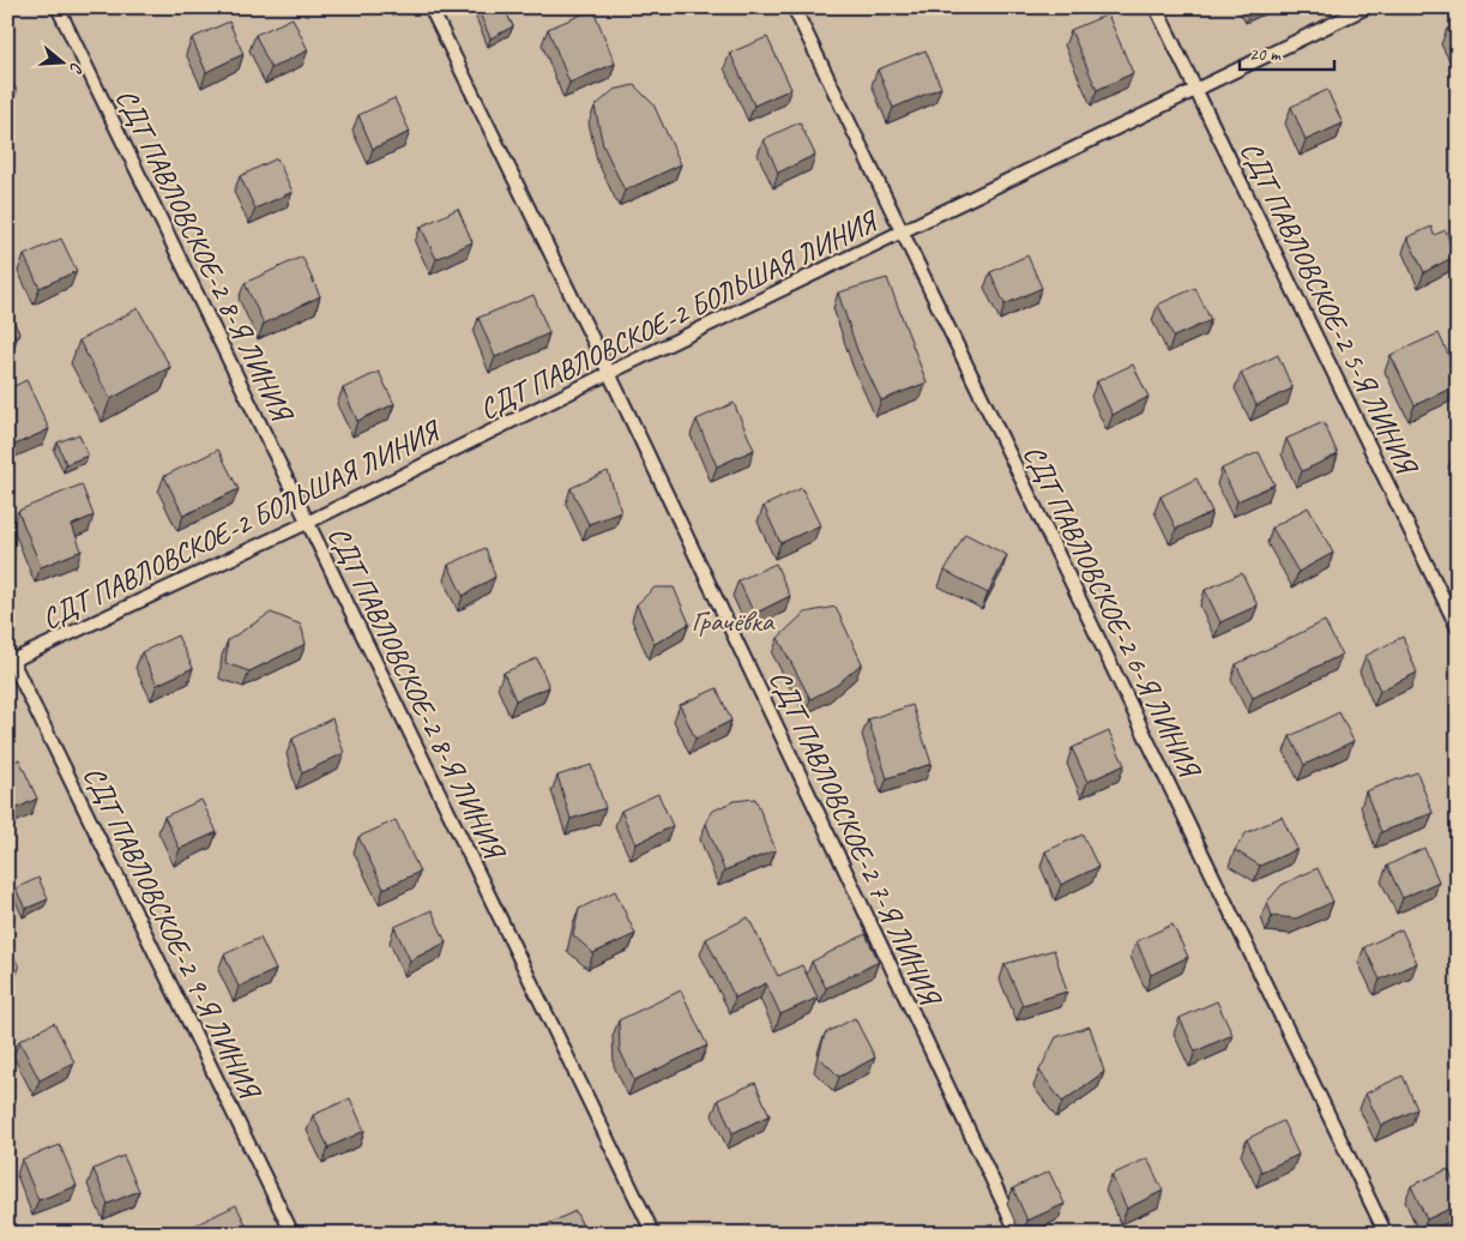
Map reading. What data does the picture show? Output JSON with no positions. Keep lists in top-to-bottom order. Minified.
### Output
{"streets":{"lane":["СДТ ПАВЛОВСКОЕ-2 8-Я ЛИНИЯ","СДТ ПАВЛОВСКОЕ-2 5-Я ЛИНИЯ","СДТ ПАВЛОВСКОЕ-2 БОЛЬШАЯ ЛИНИЯ","СДТ ПАВЛОВСКОЕ-2 6-Я ЛИНИЯ","СДТ ПАВЛОВСКОЕ-2 7-Я ЛИНИЯ","СДТ ПАВЛОВСКОЕ-2 9-Я ЛИНИЯ"]},"crossings":[["СДТ ПАВЛОВСКОЕ-2 8-Я ЛИНИЯ","СДТ ПАВЛОВСКОЕ-2 БОЛЬШАЯ ЛИНИЯ"],["СДТ ПАВЛОВСКОЕ-2 5-Я ЛИНИЯ","СДТ ПАВЛОВСКОЕ-2 БОЛЬШАЯ ЛИНИЯ"],["СДТ ПАВЛОВСКОЕ-2 БОЛЬШАЯ ЛИНИЯ","СДТ ПАВЛОВСКОЕ-2 6-Я ЛИНИЯ"],["СДТ ПАВЛОВСКОЕ-2 БОЛЬШАЯ ЛИНИЯ","СДТ ПАВЛОВСКОЕ-2 7-Я ЛИНИЯ"],["СДТ ПАВЛОВСКОЕ-2 БОЛЬШАЯ ЛИНИЯ","СДТ ПАВЛОВСКОЕ-2 9-Я ЛИНИЯ"]],"parks":["Грачёвка"],"scale_bar":"20 m","north":"right"}
